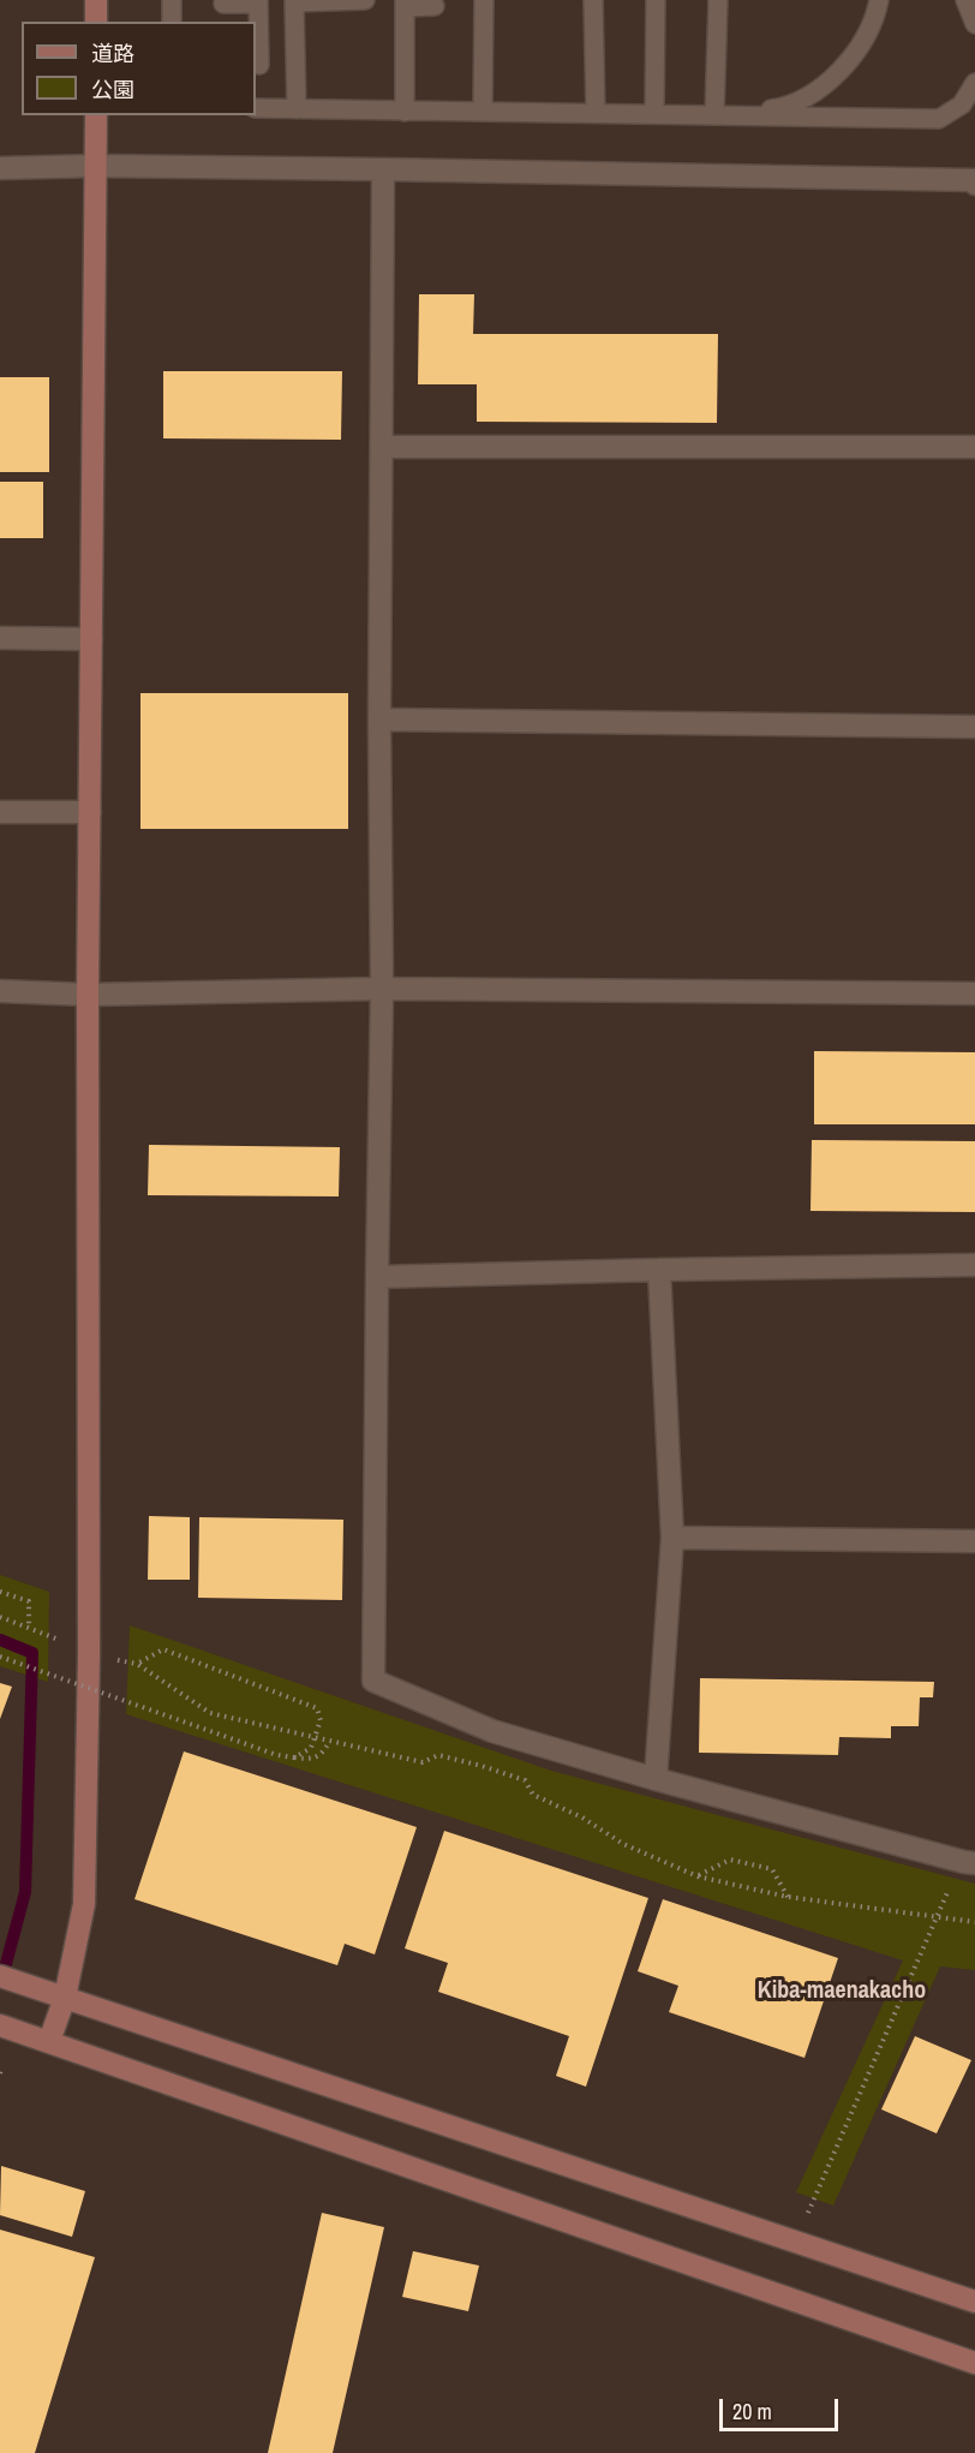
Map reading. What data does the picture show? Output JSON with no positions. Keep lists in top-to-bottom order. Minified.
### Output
{"districts":["Kiba-maenakacho"],"legend":["道路","公園"],"scale_bar":"20 m"}
